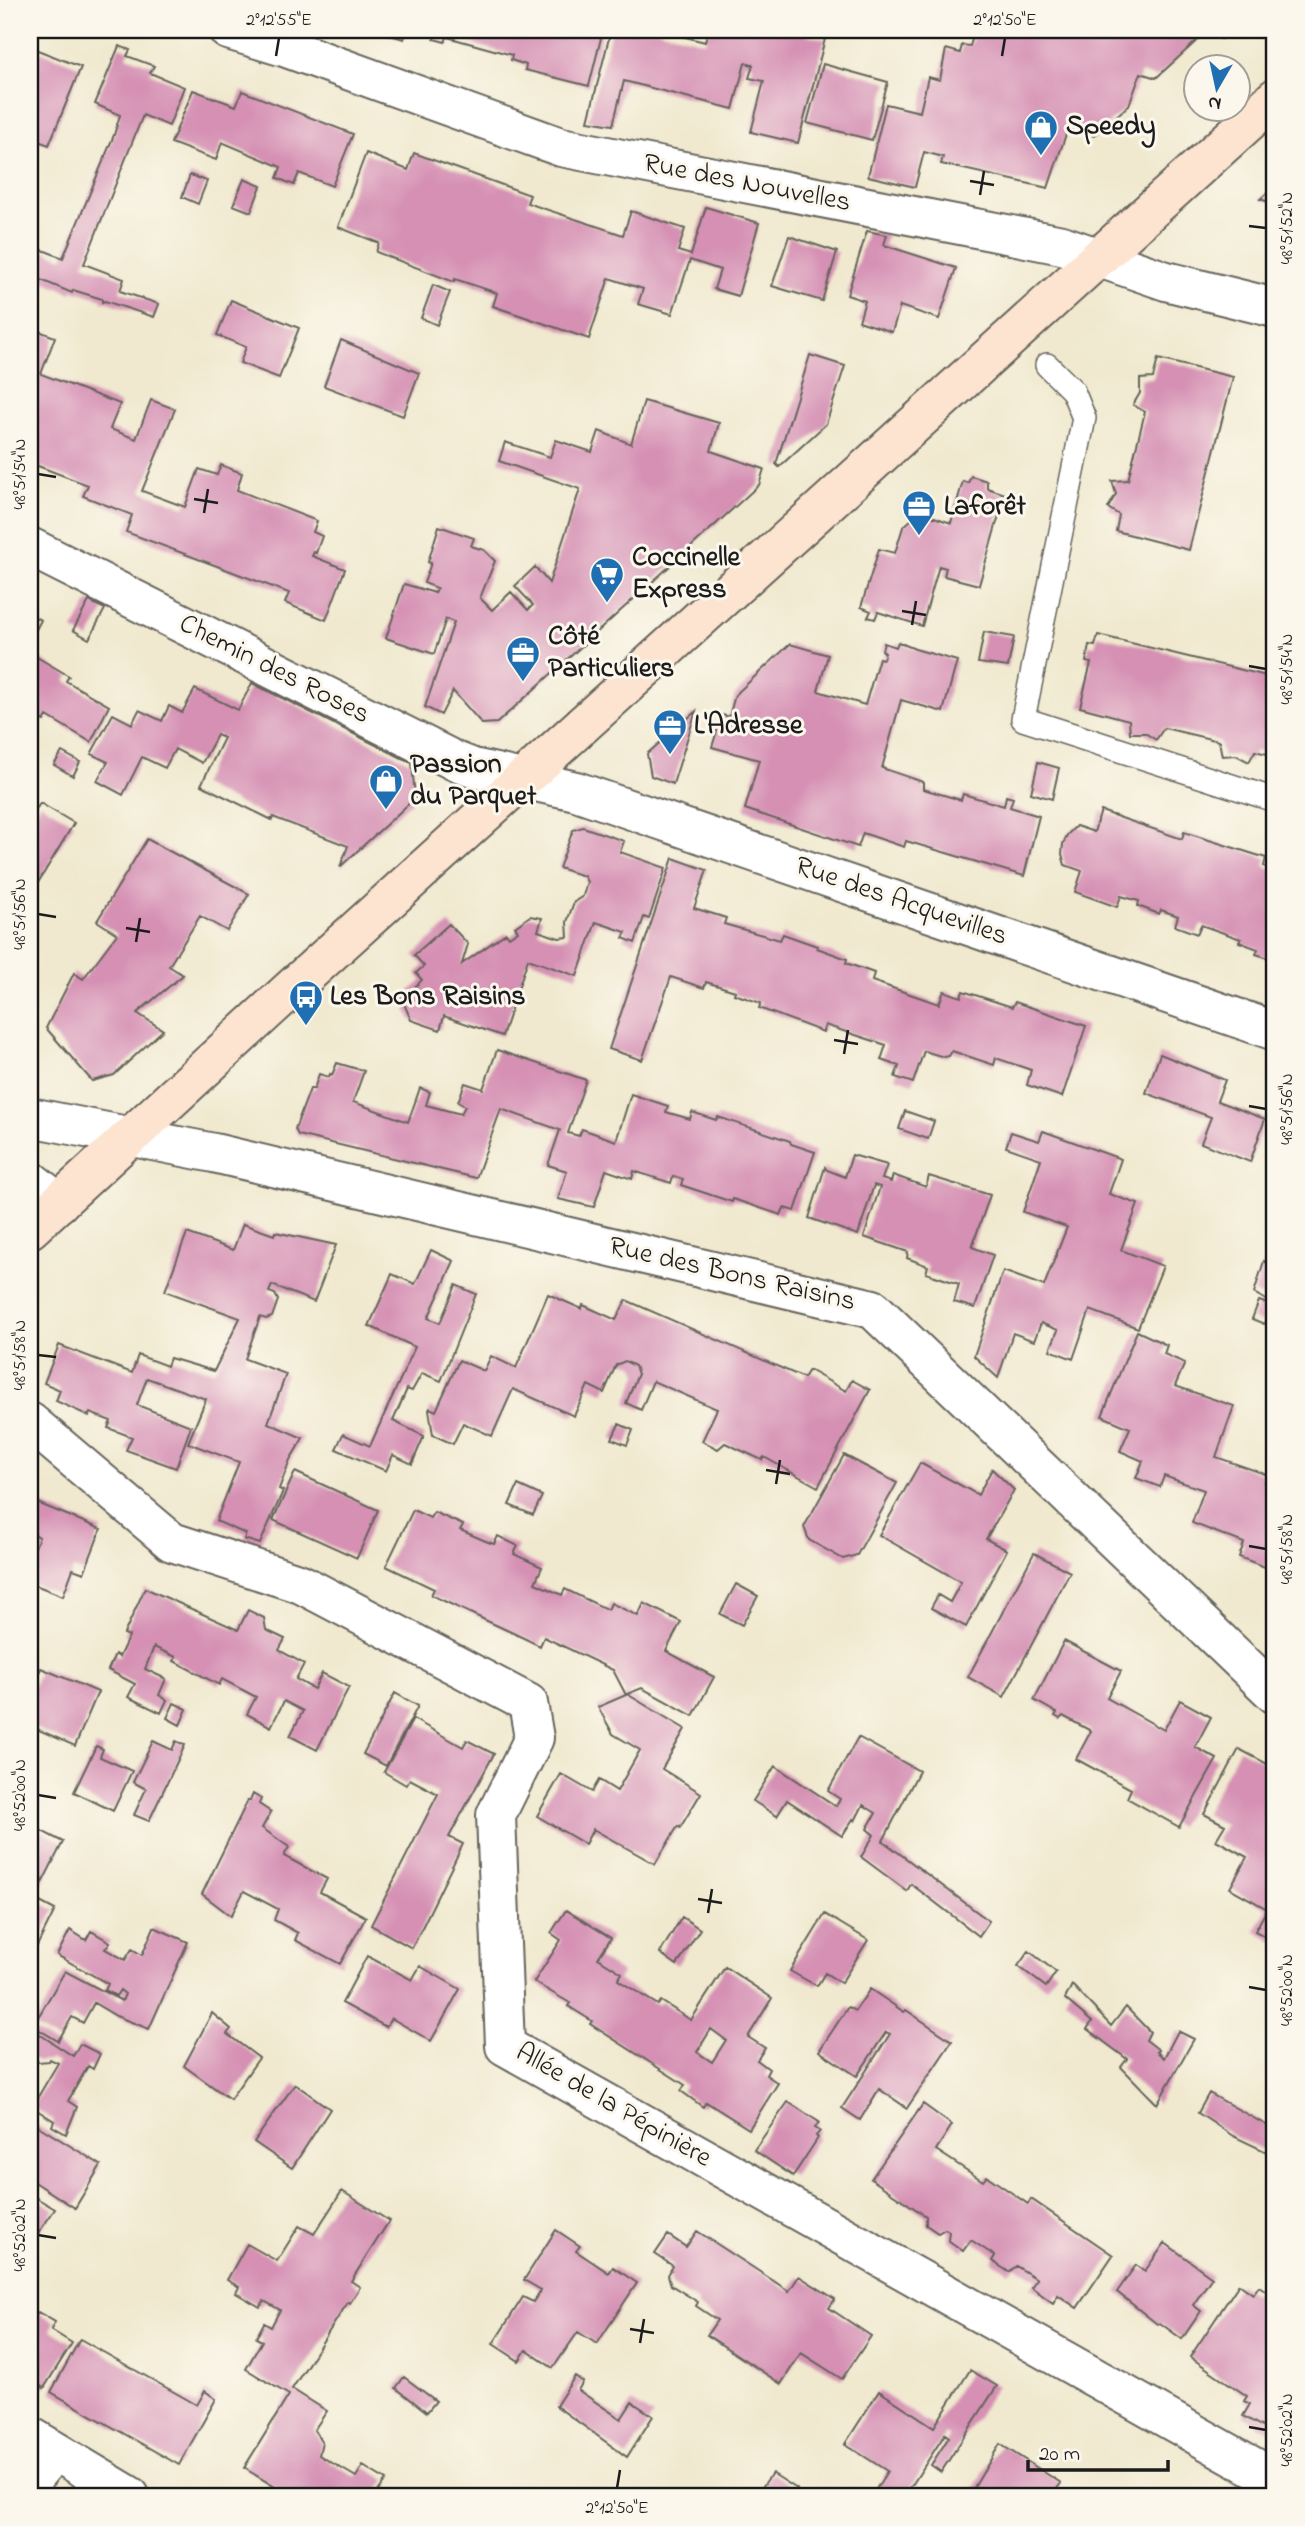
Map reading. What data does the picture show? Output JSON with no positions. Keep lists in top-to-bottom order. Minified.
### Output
{"streets":{"street":["Rue des Nouvelles","Chemin des Roses","Rue des Acquevilles","Rue des Bons Raisins","Allée de la Pépinière"]},"crossings":[["Chemin des Roses","Rue des Acquevilles"]],"places":{"shop":["Speedy","Passion du Parquet"],"office":["Laforêt","Côté Particuliers","L'Adresse"],"supermarket":["Coccinelle Express"],"bus stop":["Les Bons Raisins"]},"scale_bar":"20 m","north":"bottom","coordinates":["2°12'55\"E","2°12'50\"E","48°51'52\"N","48°51'54\"N","48°51'56\"N","48°51'58\"N","48°52'00\"N","48°52'02\"N"]}
